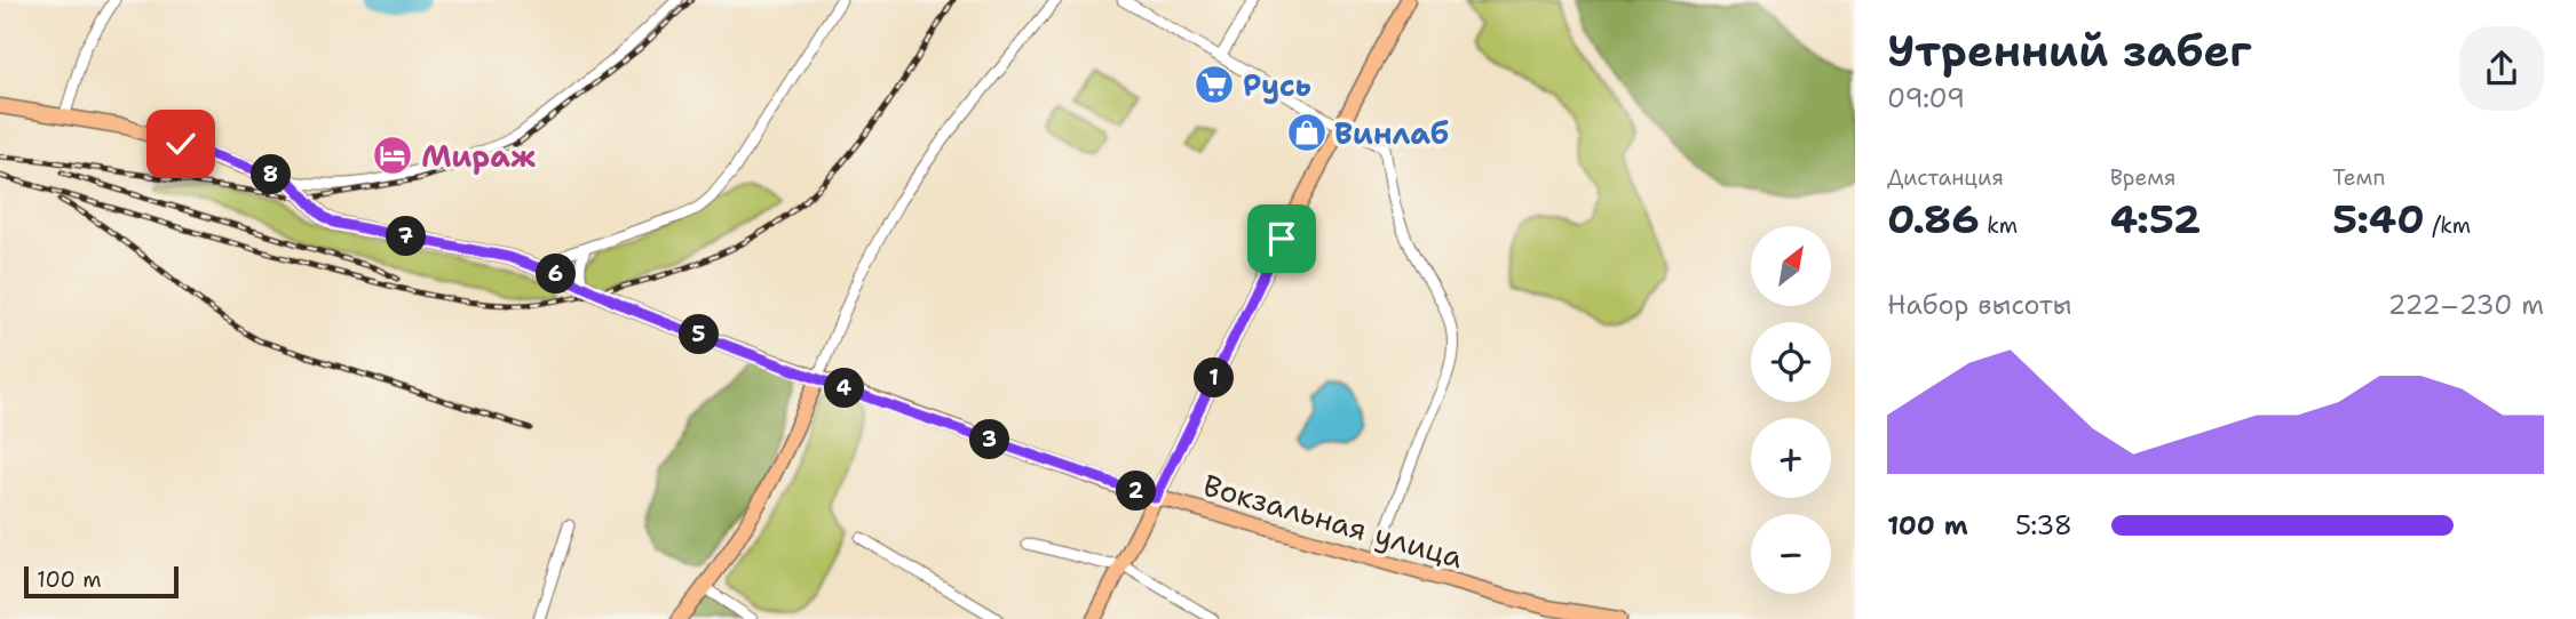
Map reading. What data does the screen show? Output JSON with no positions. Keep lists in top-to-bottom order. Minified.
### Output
{"streets":{"main road":["Вокзальная улица"]},"places":{"supermarket":["Русь"],"shop":["Винлаб"],"hotel":["Мираж"]},"scale_bar":"100 m","north":"top right","page":{"heading":["Утренний забег","09:09"],"stats":[["Дистанция","0.86 km"],["Время","4:52"],["Темп","5:40 /km"]],"pins":["8","7","6","5","1","4","3","2"],"map_buttons":["+","−"],"chart":["Набор высоты","222–230 m"],"list":[{"name":"100 m","note":"5:38"}],"scale":"100 m"}}
